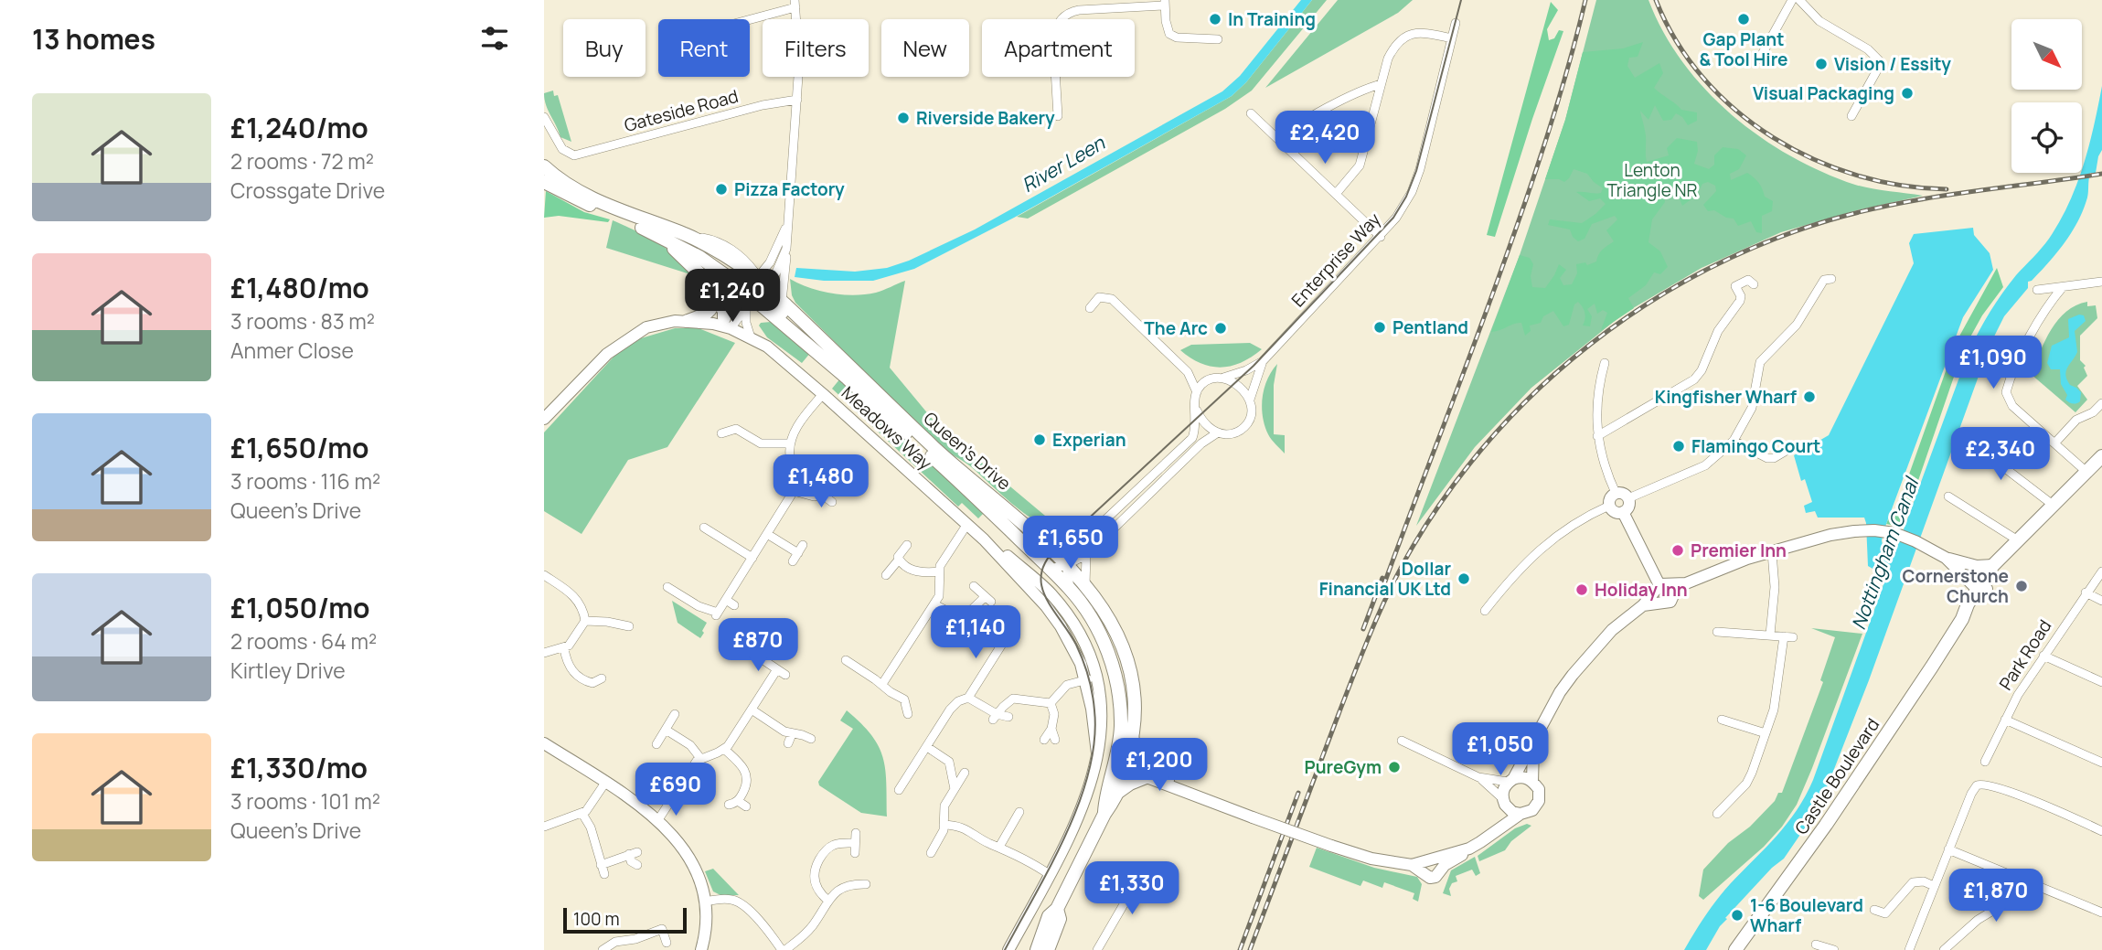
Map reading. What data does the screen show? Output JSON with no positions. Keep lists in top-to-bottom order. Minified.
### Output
{"streets":{"main road":["Queen's Drive","Castle Boulevard"],"street":["Gateside Road","Enterprise Way","Meadows Way","Park Road"]},"crossings":[["Enterprise Way","Queen's Drive"]],"water":["River Leen","Nottingham Canal"],"parks":["Lenton Triangle NR"],"places":["In Training","Gap Plant & Tool Hire","Vision / Essity","Visual Packaging","Riverside Bakery","Pizza Factory","Pentland","The Arc","Kingfisher Wharf","Experian","Flamingo Court","Premier Inn","Dollar Financial UK Ltd","Cornerstone Church","Holiday Inn","PureGym","1-6 Boulevard Wharf"],"scale_bar":"100 m","north":"bottom right","page":{"heading":"13 homes","chip":["Buy","Rent","Filters","New","Apartment"],"list":[{"name":"£1,240/mo","note":"2 rooms · 72 m² · Crossgate Drive"},{"name":"£1,480/mo","note":"3 rooms · 83 m² · Anmer Close"},{"name":"£1,650/mo","note":"3 rooms · 116 m² · Queen's Drive"},{"name":"£1,050/mo","note":"2 rooms · 64 m² · Kirtley Drive"},{"name":"£1,330/mo","note":"3 rooms · 101 m² · Queen's Drive"}],"price":["£2,420","£1,240","£1,090","£2,340","£1,480","£1,650","£1,140","£870","£1,050","£1,200","£690","£1,330","£1,870"],"scale":"100 m"}}
